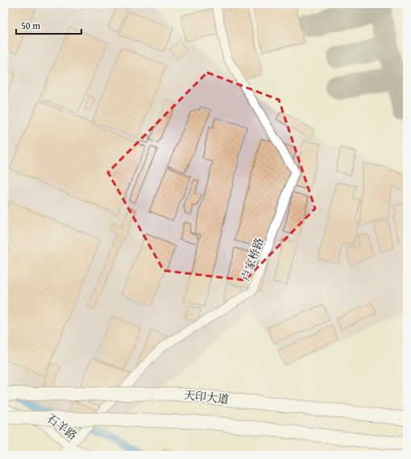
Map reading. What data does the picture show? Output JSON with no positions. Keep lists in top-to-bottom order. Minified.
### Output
{"streets":{"main road":["天印大道"],"street":["卢家桥路","石羊路"]},"crossings":[["卢家桥路","石羊路"]],"scale_bar":"50 m"}
